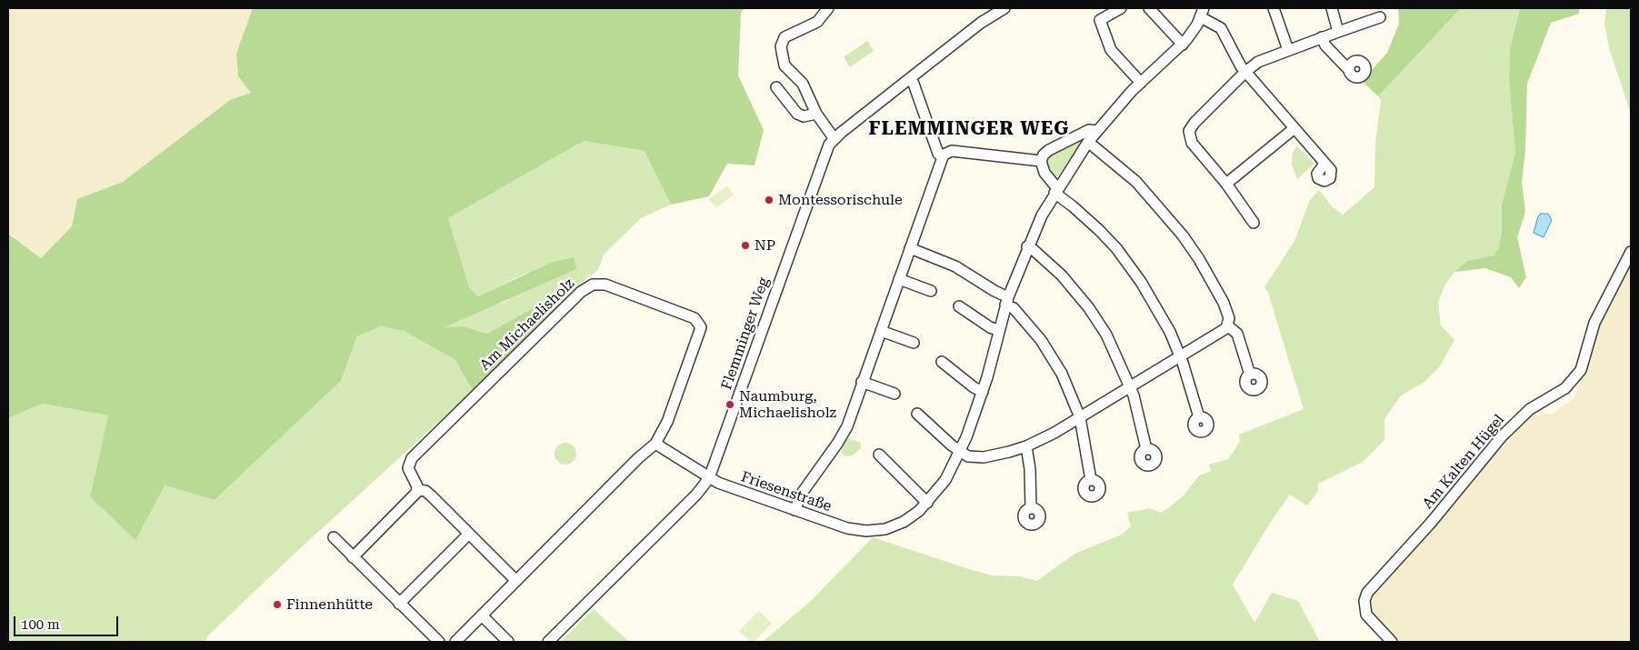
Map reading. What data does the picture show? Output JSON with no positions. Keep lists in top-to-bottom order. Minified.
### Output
{"streets":{"street":["Am Michaelisholz","Flemminger Weg","Am Kalten Hügel","Friesenstraße"]},"crossings":[["Flemminger Weg","Friesenstraße"]],"districts":["FLEMMINGER WEG"],"places":["Montessorischule","NP","Naumburg, Michaelisholz","Finnenhütte"],"scale_bar":"100 m"}
